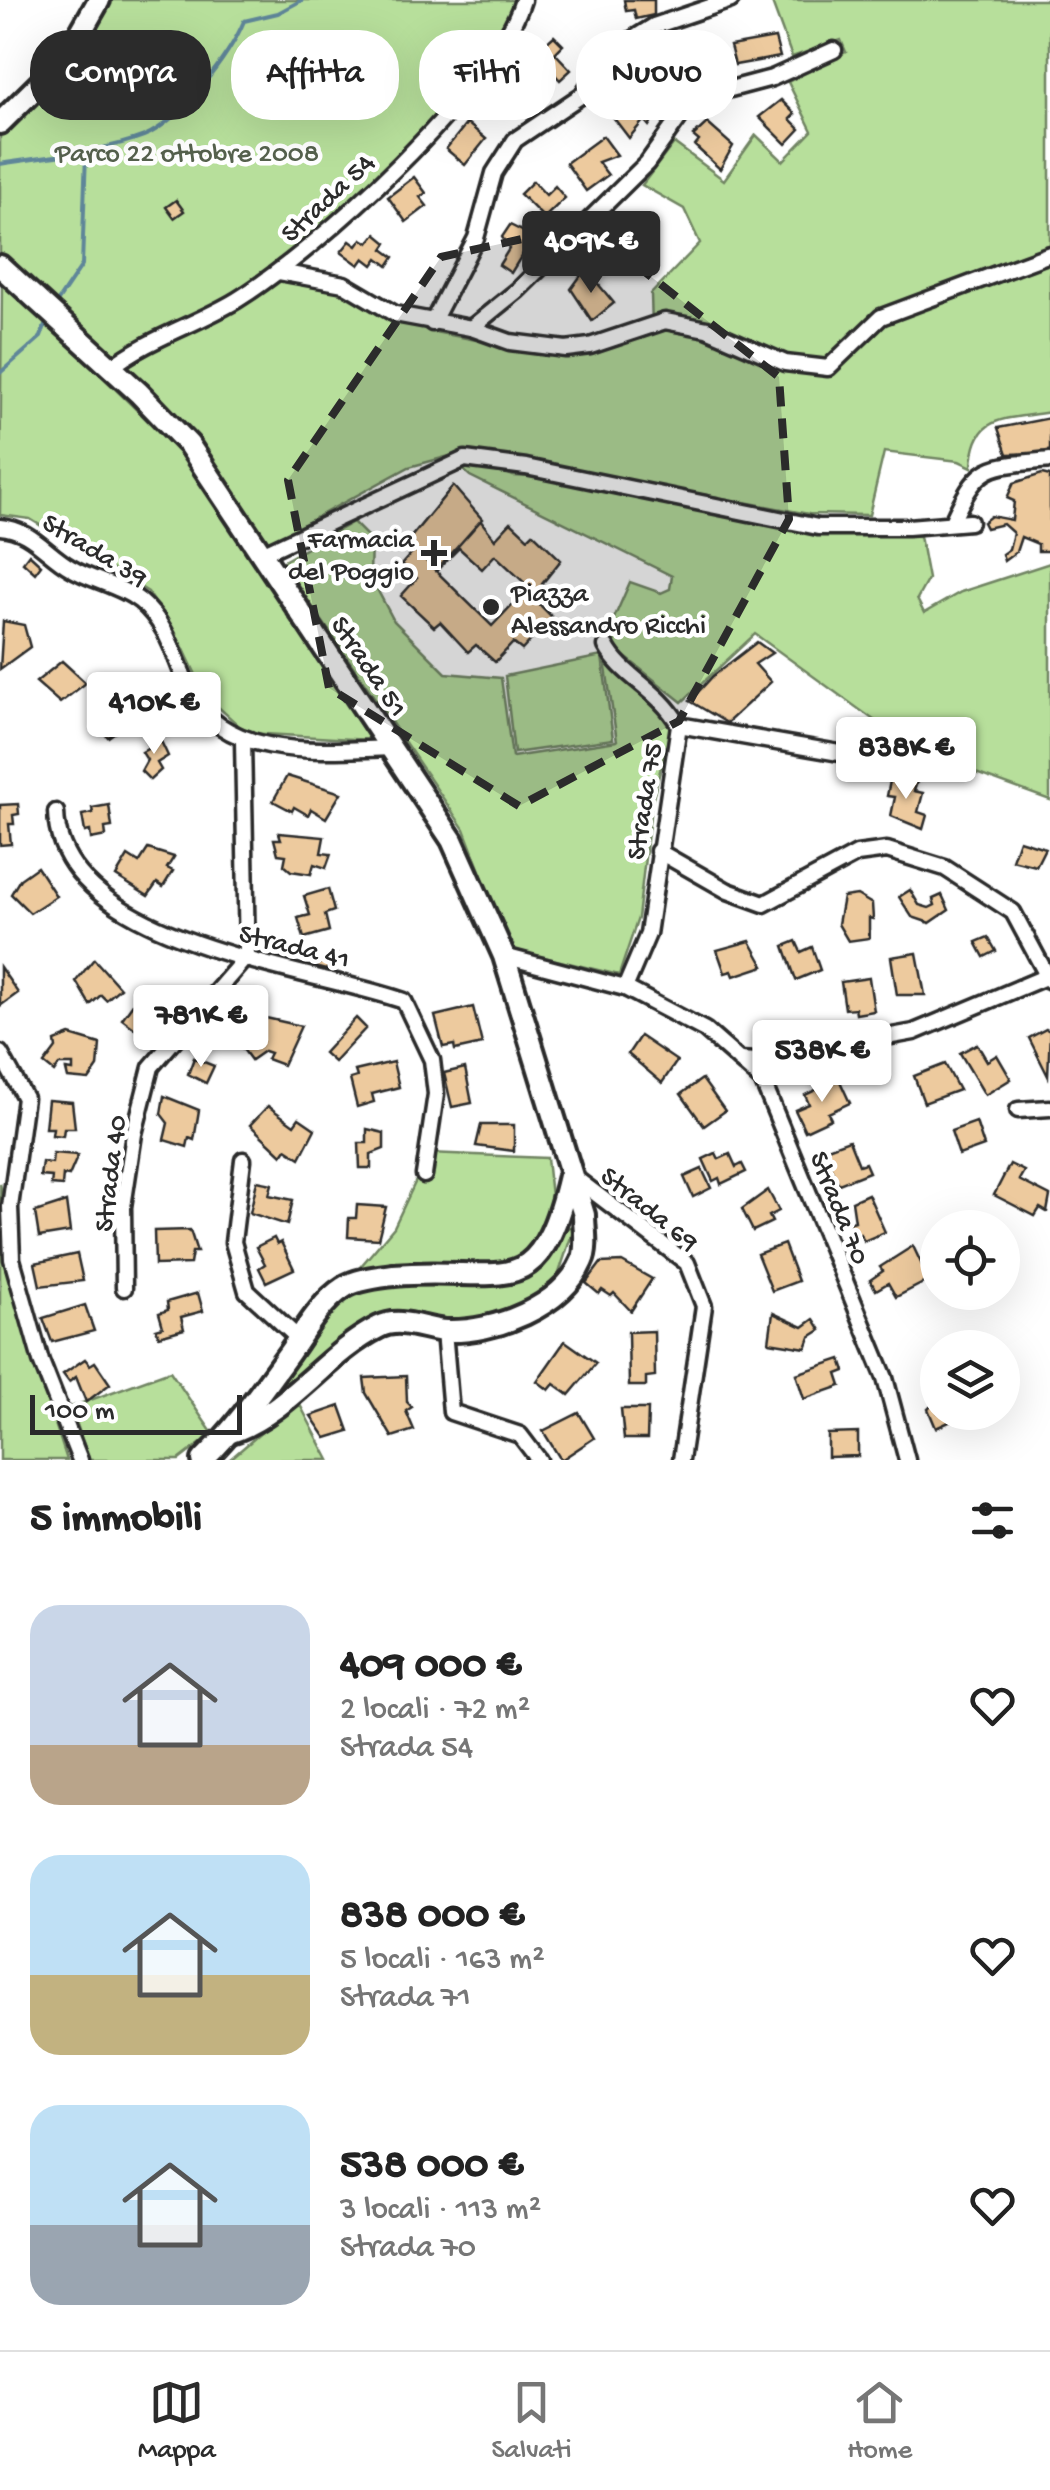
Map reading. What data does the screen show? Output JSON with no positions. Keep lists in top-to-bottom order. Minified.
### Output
{"streets":{"street":["Strada 54","Strada 39","Strada 51","Strada 75","Strada 41","Strada 40","Strada 69","Strada 70"]},"crossings":[["Strada 54","Strada 51"],["Strada 39","Strada 51"],["Strada 51","Strada 69"],["Strada 51","Strada 70"],["Strada 75","Strada 70"],["Strada 41","Strada 40"]],"parks":["Parco 22 ottobre 2008"],"places":{"health":["Farmacia del Poggio"],"other":["Piazza Alessandro Ricchi"]},"scale_bar":"100 m","page":{"chip":["Compra","Affitta","Filtri","Nuovo"],"price":["409K €","410K €","838K €","781K €","538K €"],"scale":"100 m","heading":"5 immobili","list":[{"name":"409 000 €","note":"2 locali · 72 m² · Strada 54"},{"name":"838 000 €","note":"5 locali · 163 m² · Strada 71"},{"name":"538 000 €","note":"3 locali · 113 m² · Strada 70"}],"tabs":["Mappa","Salvati","Home"]}}
